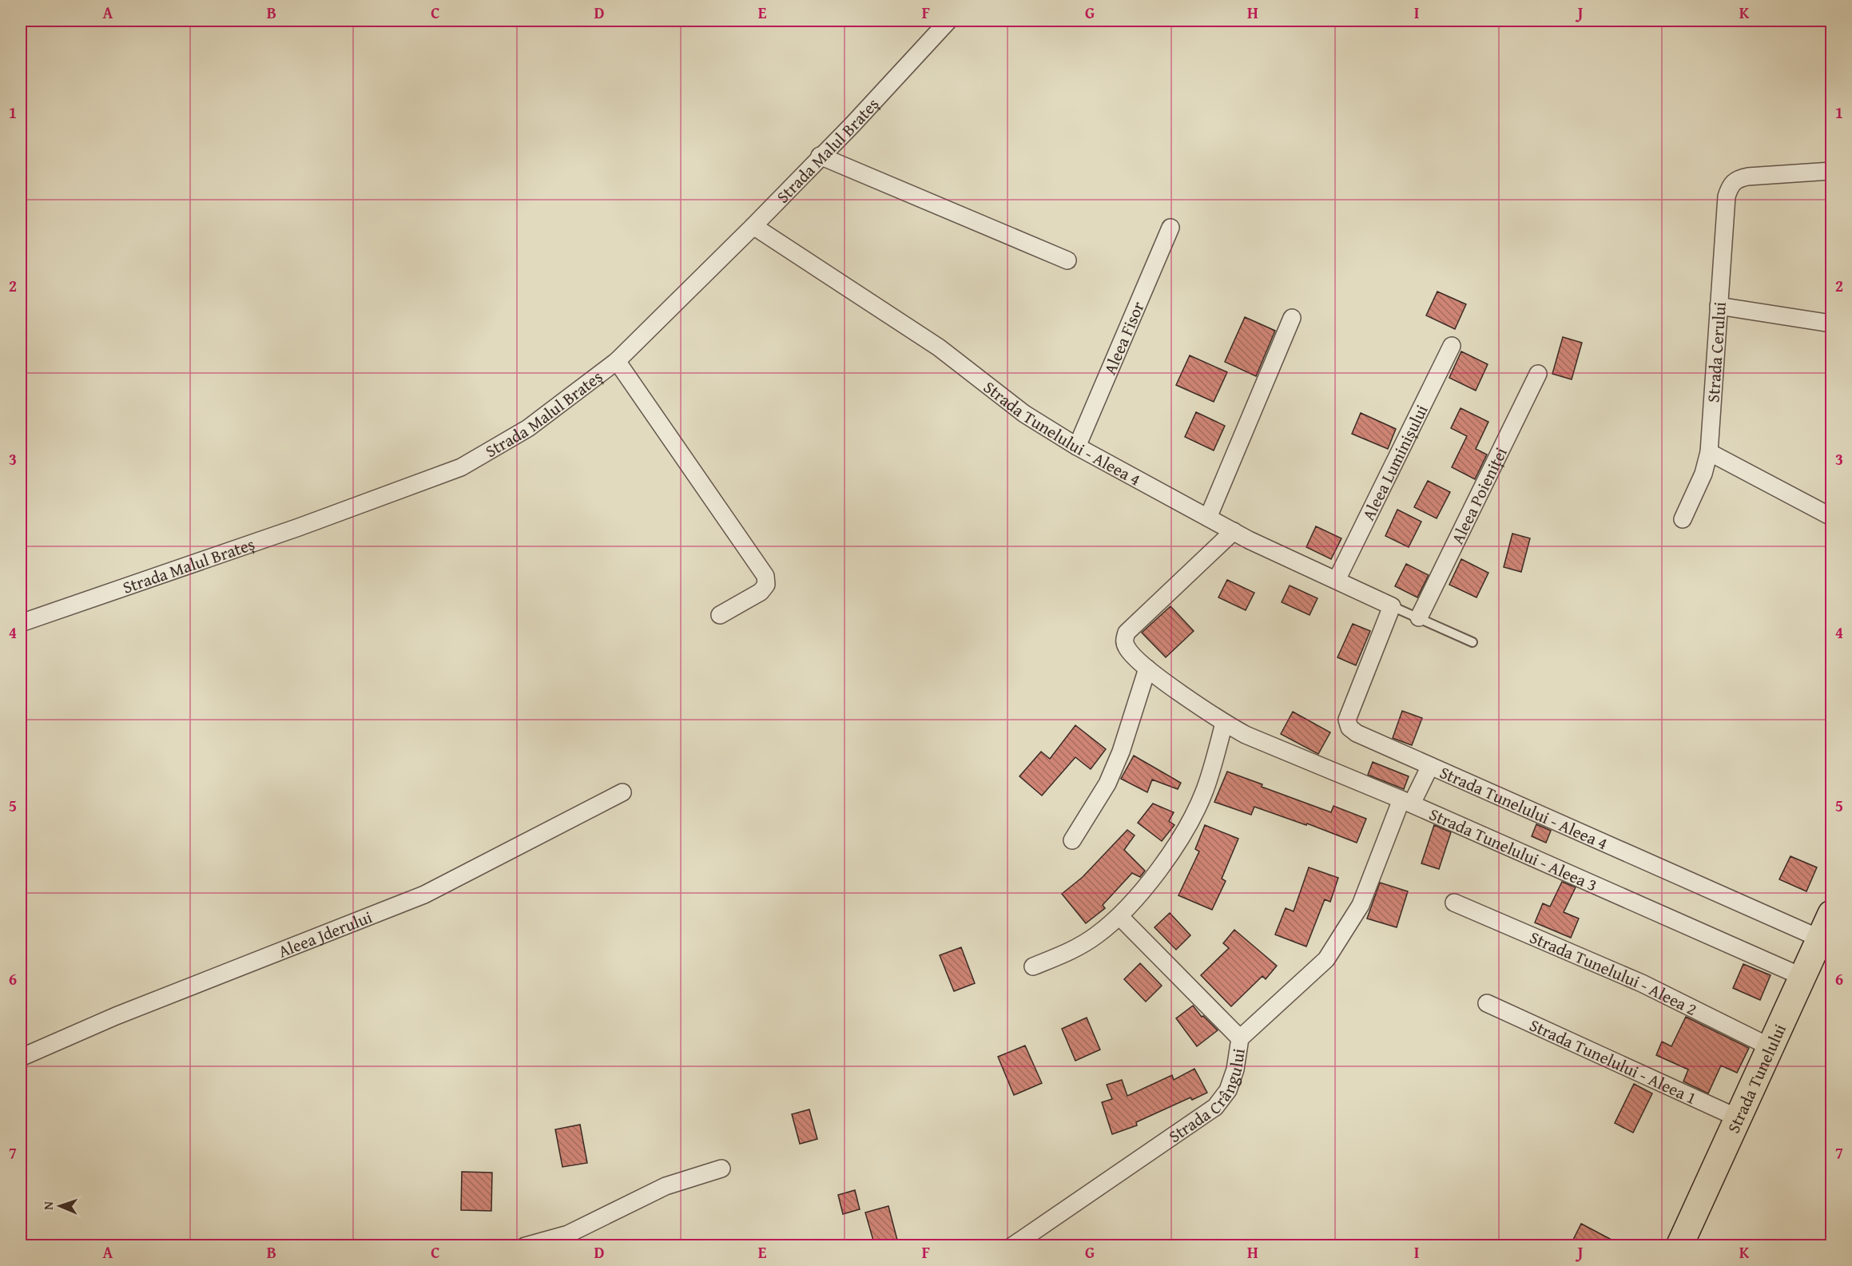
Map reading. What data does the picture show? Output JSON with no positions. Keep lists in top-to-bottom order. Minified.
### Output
{"streets":{"highway":["Strada Tunelului"],"street":["Strada Malul Brateș","Aleea Fisor","Strada Cerului","Strada Tunelului - Aleea 4","Aleea Luminișului","Aleea Poieniței","Strada Tunelului - Aleea 3","Aleea Jderului","Strada Tunelului - Aleea 2","Strada Tunelului - Aleea 1","Strada Crângului"]},"crossings":[["Strada Malul Brateș","Strada Tunelului - Aleea 4"],["Aleea Fisor","Strada Tunelului - Aleea 4"],["Strada Tunelului - Aleea 4","Aleea Luminișului"],["Strada Tunelului - Aleea 4","Aleea Poieniței"],["Strada Tunelului - Aleea 4","Strada Tunelului - Aleea 3"],["Strada Tunelului - Aleea 4","Strada Tunelului"],["Strada Tunelului - Aleea 4","Strada Crângului"],["Strada Tunelului - Aleea 3","Strada Tunelului"],["Strada Tunelului - Aleea 3","Strada Crângului"],["Strada Tunelului - Aleea 2","Strada Tunelului"],["Strada Tunelului - Aleea 1","Strada Tunelului"]],"north":"left","grid":{"columns":["A","B","C","D","E","F","G","H","I","J","K"],"rows":["1","2","3","4","5","6","7"]}}
